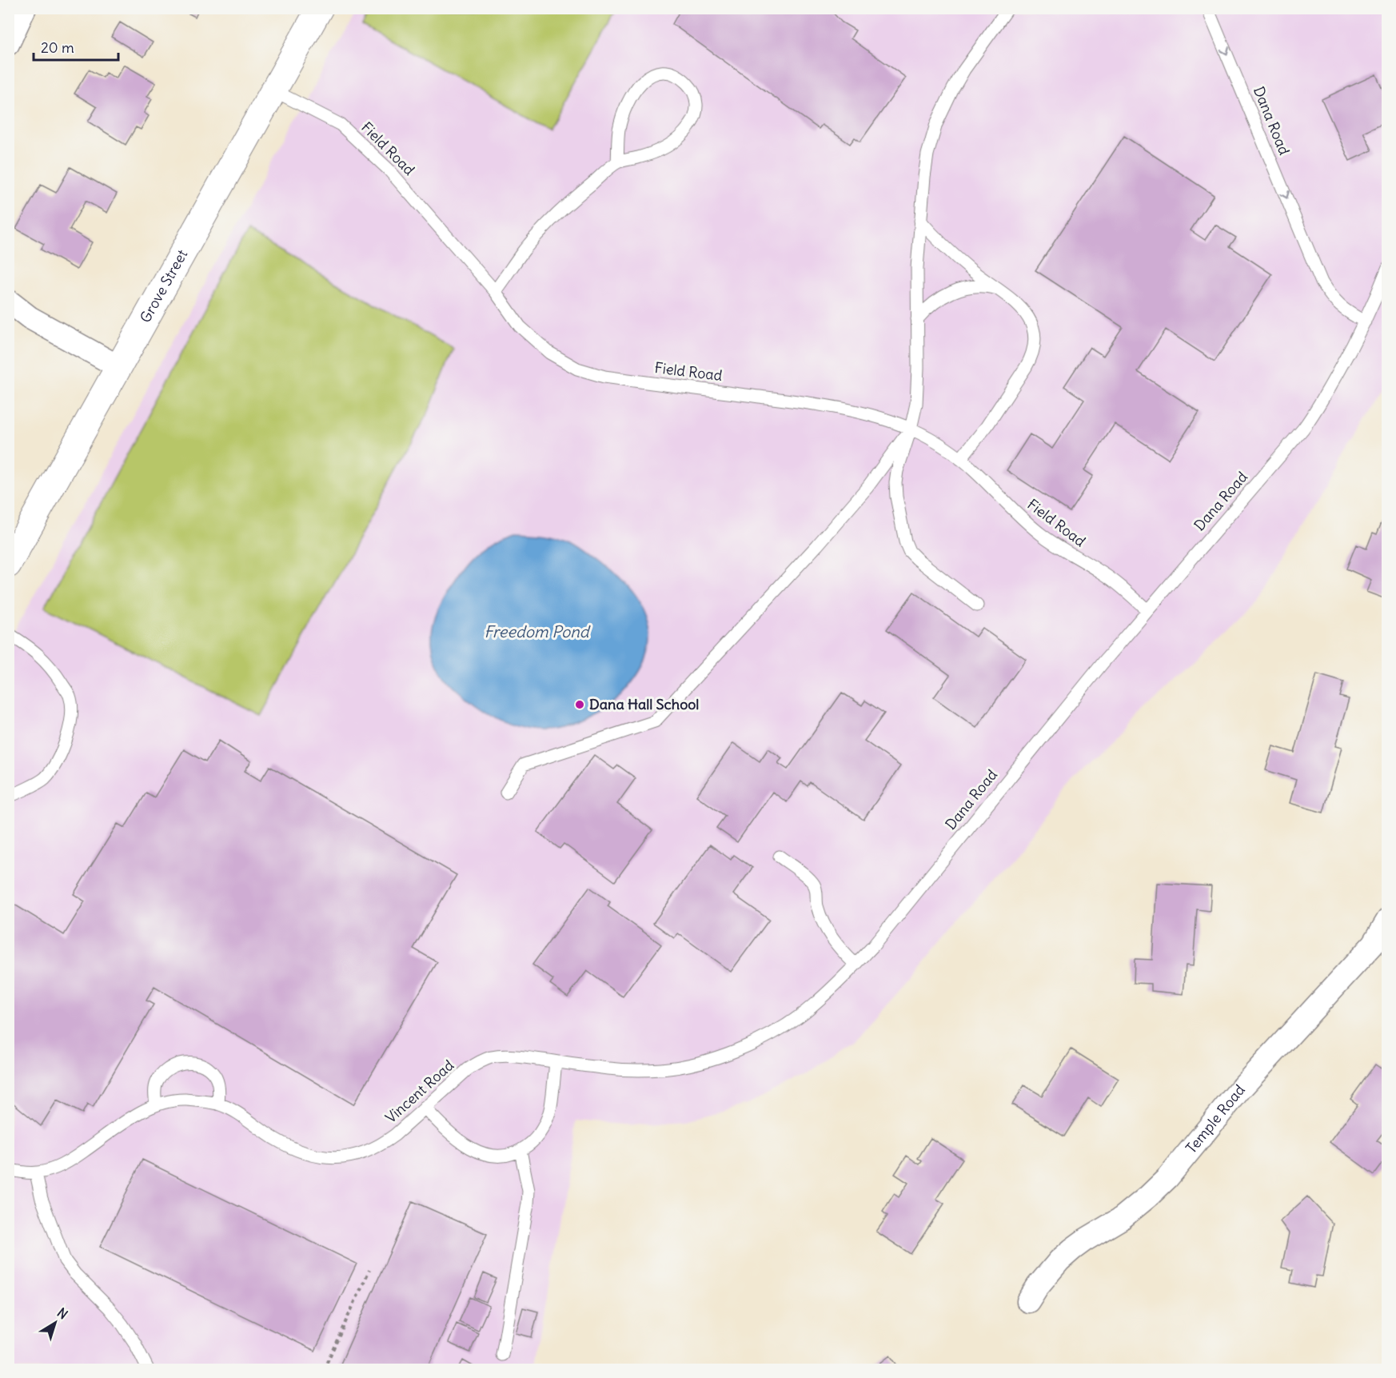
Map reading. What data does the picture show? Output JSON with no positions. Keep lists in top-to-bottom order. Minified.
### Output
{"streets":{"street":["Grove Street","Temple Road"],"lane":["Dana Road","Field Road","Vincent Road"]},"crossings":[["Dana Road","Field Road"],["Dana Road","Vincent Road"],["Field Road","Grove Street"]],"water":["Freedom Pond"],"places":["Dana Hall School"],"scale_bar":"20 m","north":"top right"}
